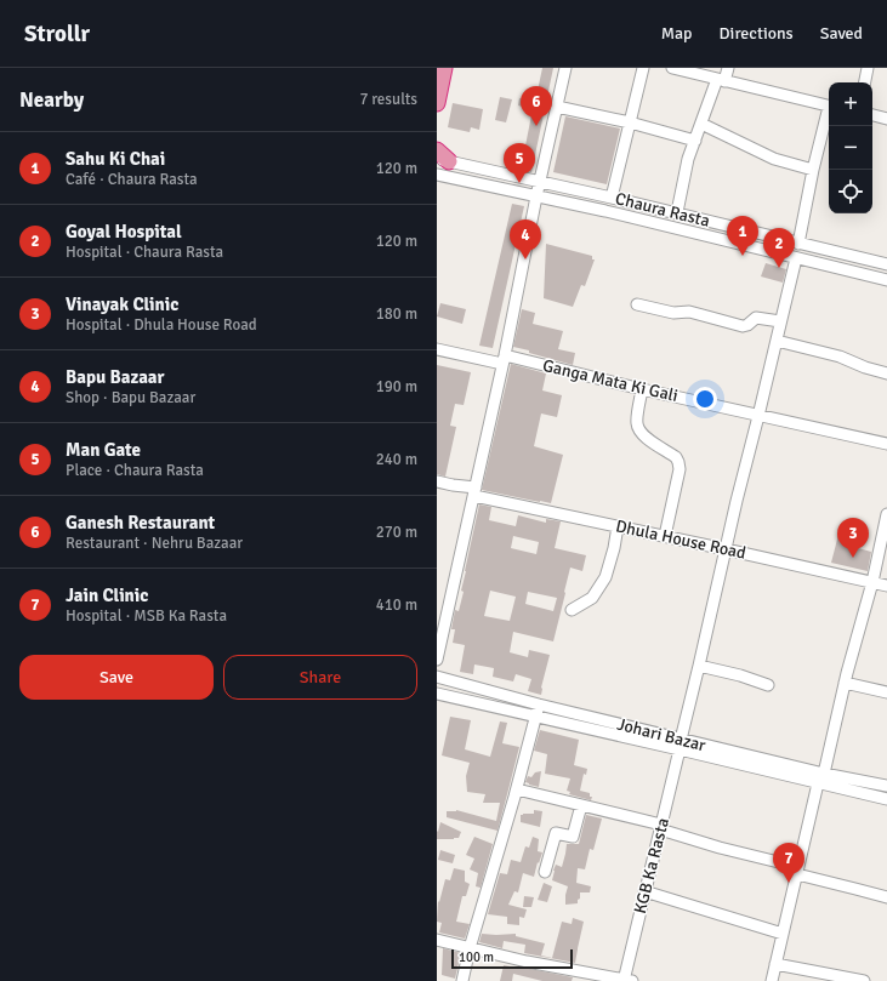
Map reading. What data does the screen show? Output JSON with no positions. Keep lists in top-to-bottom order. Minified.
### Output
{"streets":{"street":["Chaura Rasta","Ganga Mata Ki Gali","Dhula House Road","Johari Bazar","KGB Ka Rasta"]},"crossings":[["Chaura Rasta","KGB Ka Rasta"],["Ganga Mata Ki Gali","KGB Ka Rasta"],["Dhula House Road","KGB Ka Rasta"],["Johari Bazar","KGB Ka Rasta"]],"scale_bar":"100 m","page":{"header":"Strollr","nav":["Map","Directions","Saved"],"heading":["Nearby","7 results"],"map_buttons":["+","−"],"pins":["6","5","1","4","2","3","7"],"list":[{"mark":"1","name":"Sahu Ki Chai","note":"Café · Chaura Rasta","value":"120 m"},{"mark":"2","name":"Goyal Hospital","note":"Hospital · Chaura Rasta","value":"120 m"},{"mark":"3","name":"Vinayak Clinic","note":"Hospital · Dhula House Road","value":"180 m"},{"mark":"4","name":"Bapu Bazaar","note":"Shop · Bapu Bazaar","value":"190 m"},{"mark":"5","name":"Man Gate","note":"Place · Chaura Rasta","value":"240 m"},{"mark":"6","name":"Ganesh Restaurant","note":"Restaurant · Nehru Bazaar","value":"270 m"},{"mark":"7","name":"Jain Clinic","note":"Hospital · MSB Ka Rasta","value":"410 m"}],"buttons":["Save","Share"],"scale":"100 m"}}
